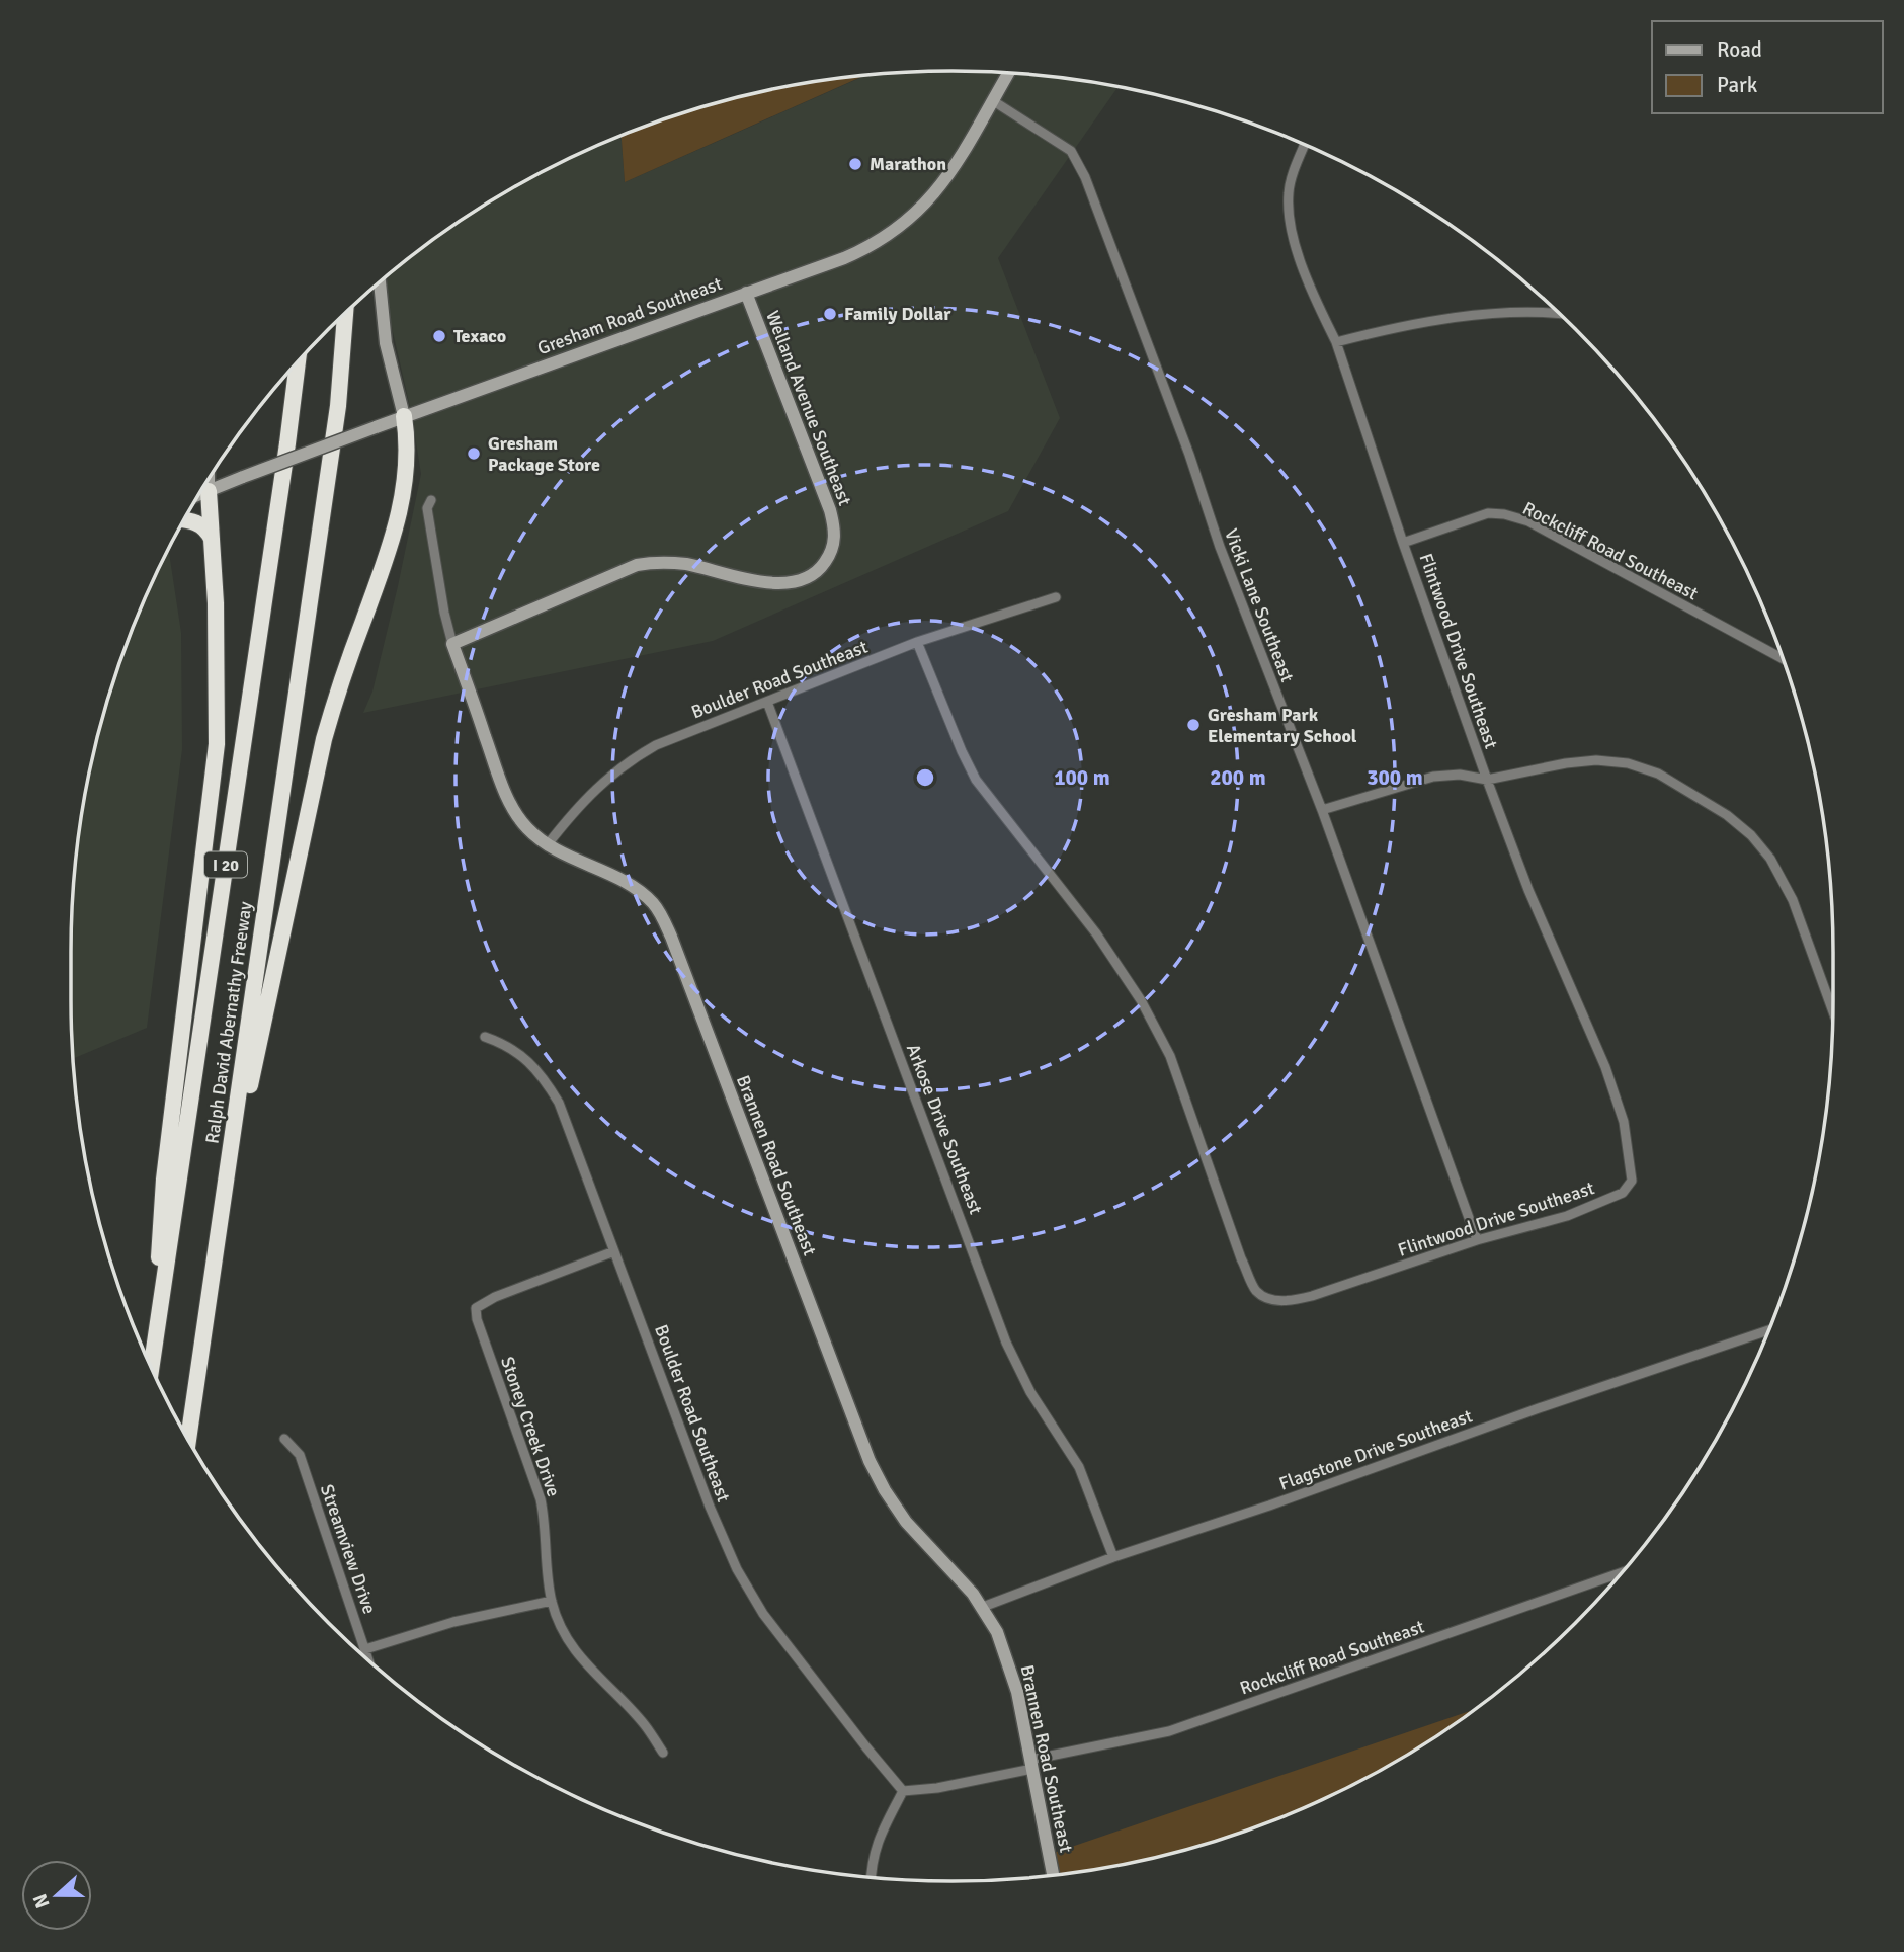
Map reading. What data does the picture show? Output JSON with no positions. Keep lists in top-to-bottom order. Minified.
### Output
{"streets":{"highway":["I 20","Ralph David Abernathy Freeway"],"street":["Gresham Road Southeast","Welland Avenue Southeast","Rockcliff Road Southeast","Vicki Lane Southeast","Flintwood Drive Southeast","Boulder Road Southeast","Arkose Drive Southeast","Brannen Road Southeast","Stoney Creek Drive","Flagstone Drive Southeast","Streamview Drive"]},"crossings":[["Gresham Road Southeast","Welland Avenue Southeast"],["Gresham Road Southeast","Vicki Lane Southeast"],["Welland Avenue Southeast","Brannen Road Southeast"],["Rockcliff Road Southeast","Flintwood Drive Southeast"],["Rockcliff Road Southeast","Boulder Road Southeast"],["Rockcliff Road Southeast","Brannen Road Southeast"],["Vicki Lane Southeast","Flintwood Drive Southeast"],["Flintwood Drive Southeast","Boulder Road Southeast"],["Boulder Road Southeast","Arkose Drive Southeast"],["Boulder Road Southeast","Brannen Road Southeast"],["Boulder Road Southeast","Stoney Creek Drive"],["Arkose Drive Southeast","Flagstone Drive Southeast"],["Brannen Road Southeast","Flagstone Drive Southeast"]],"places":["Marathon","Family Dollar","Texaco","Gresham Package Store","Gresham Park Elementary School"],"legend":["Road","Park"],"north":"left","rings":["100 m","200 m","300 m"]}
